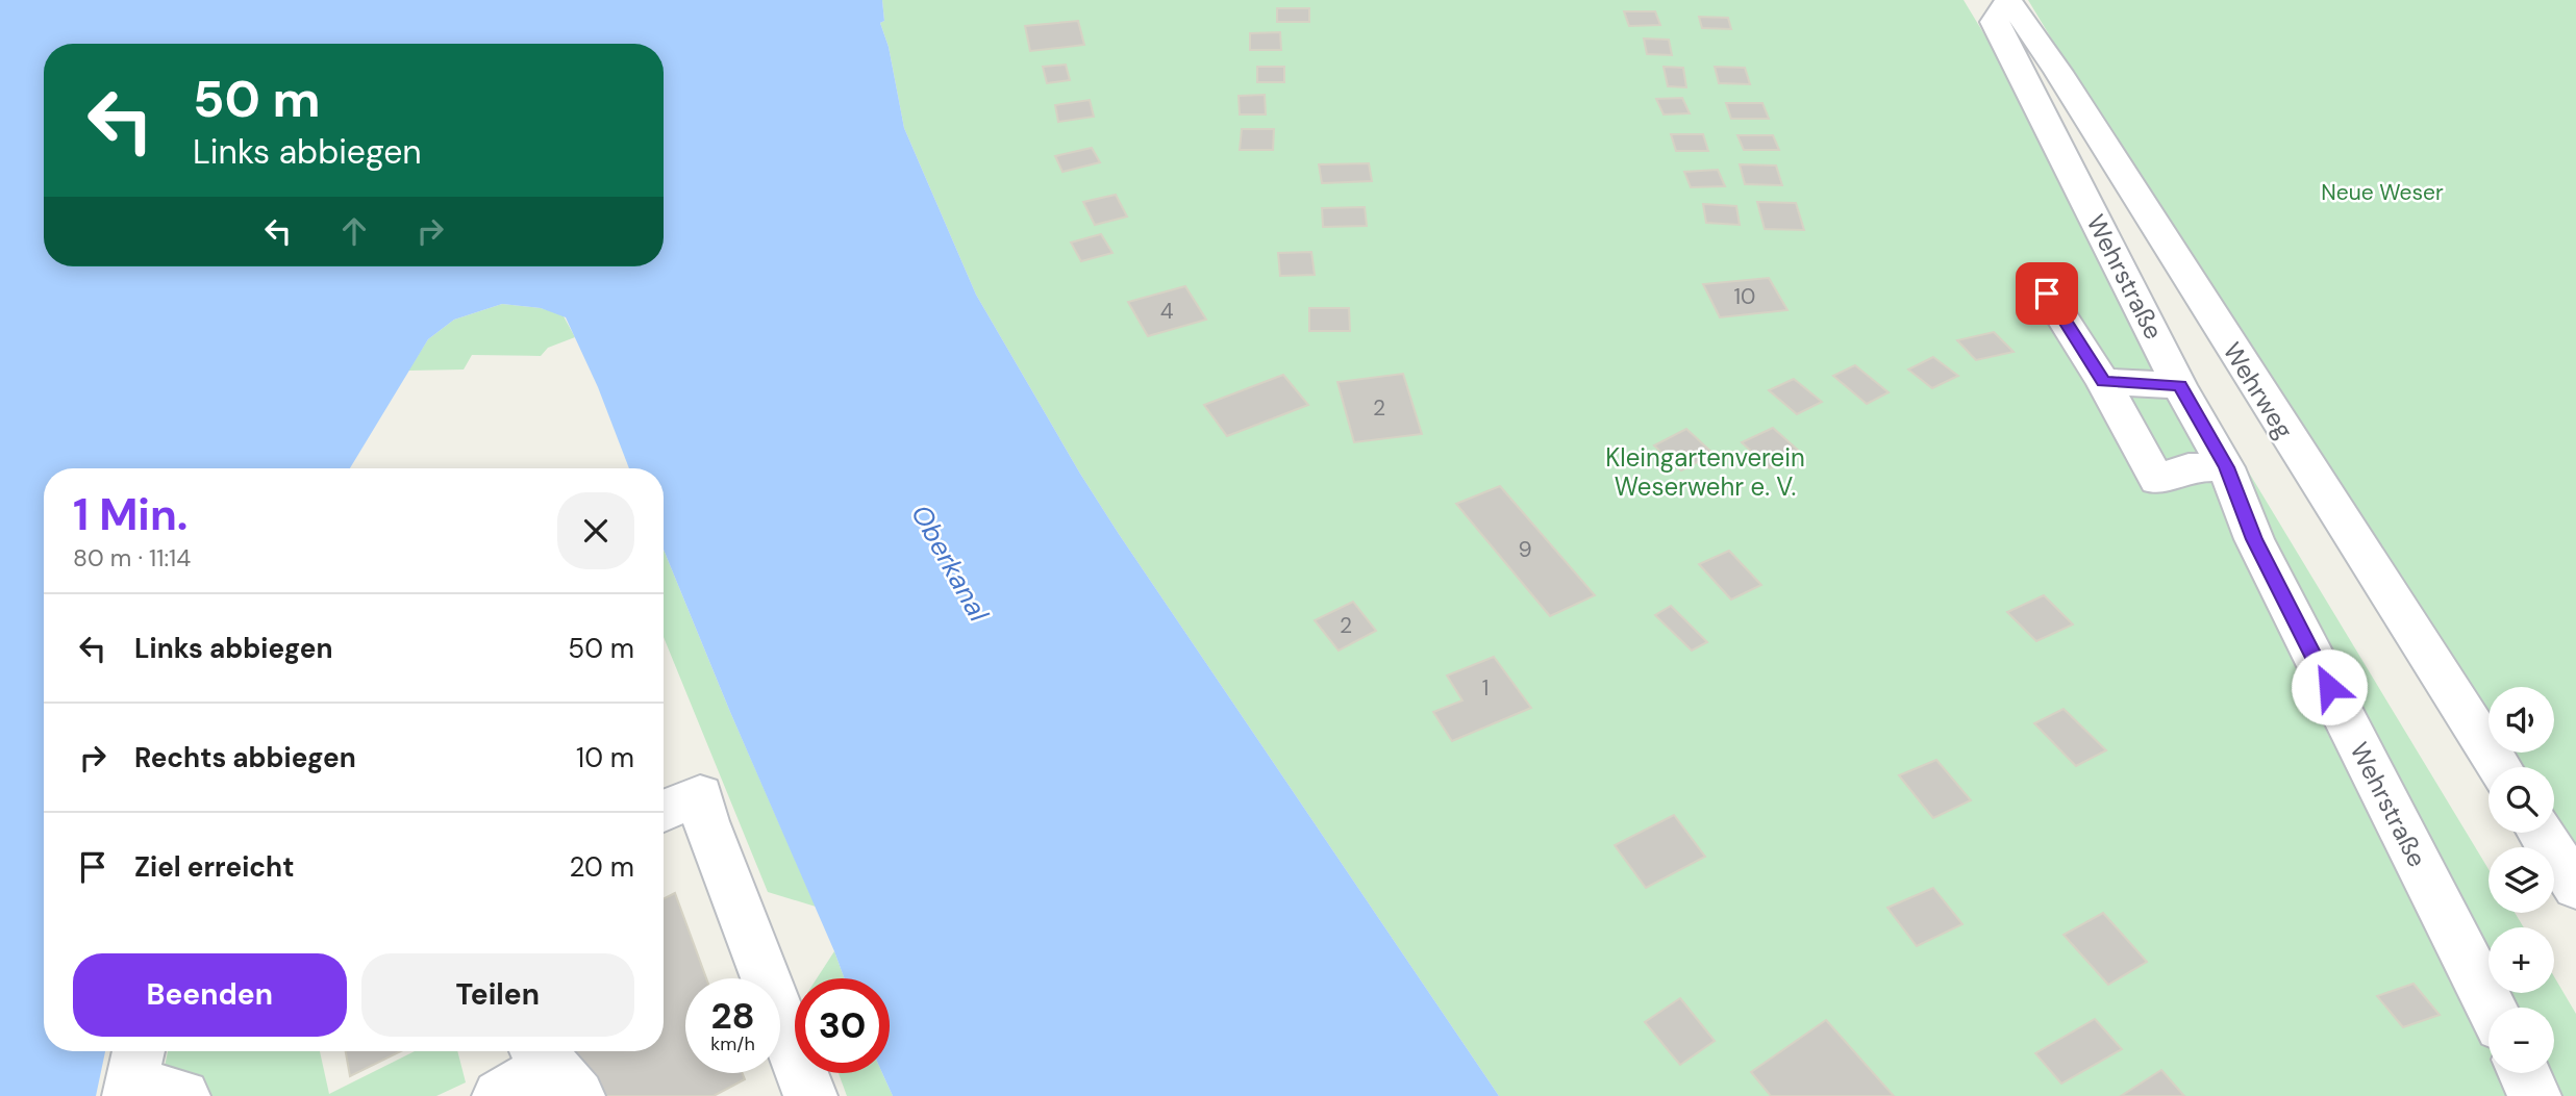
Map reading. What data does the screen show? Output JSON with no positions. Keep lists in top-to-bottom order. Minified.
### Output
{"streets":{"street":["Wehrstraße","Wehrweg"]},"crossings":[["Wehrstraße","Wehrweg"]],"water":["Oberkanal"],"parks":["Neue Weser","Kleingartenverein Weserwehr e. V."],"house_numbers":["10","4","2","9","2","1"],"page":{"turn":["50 m","Links abbiegen"],"heading":["1 Min.","80 m · 11:14"],"list":[{"name":"Links abbiegen","value":"50 m"},{"name":"Rechts abbiegen","value":"10 m"},{"name":"Ziel erreicht","value":"20 m"}],"map_buttons":["+","−"],"buttons":["Beenden","Teilen"],"speed":"28 km/h","limit":"30"}}
